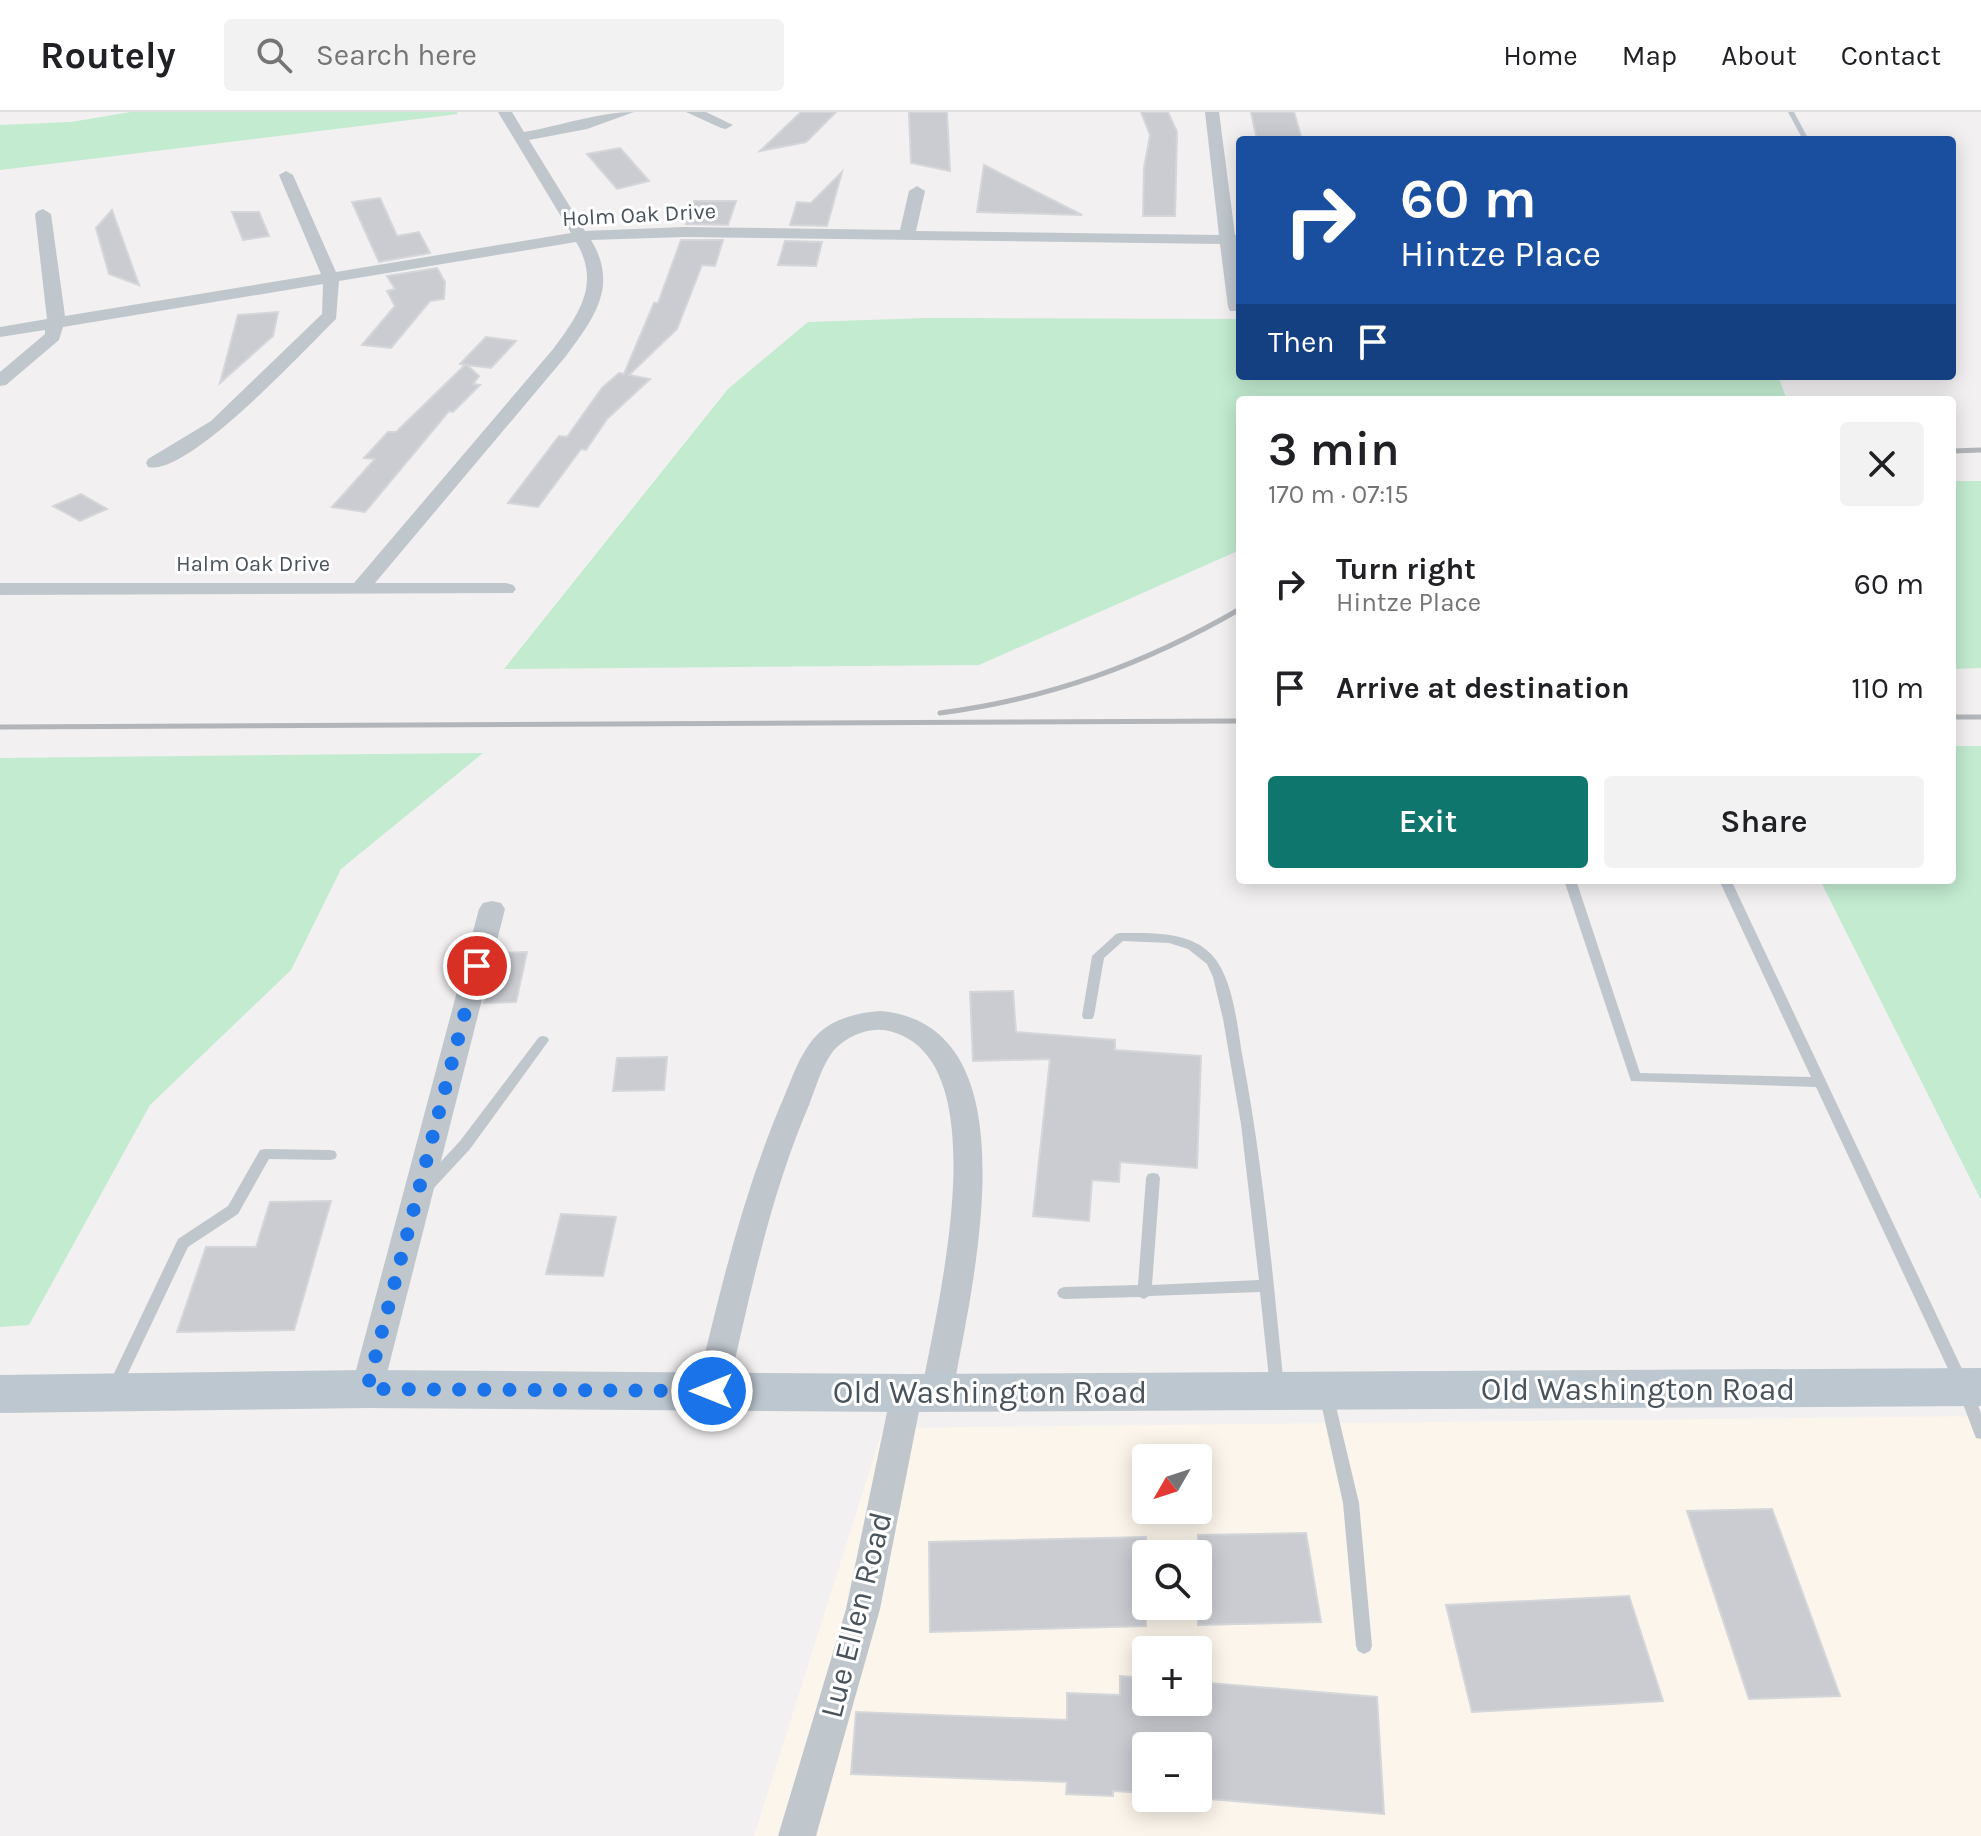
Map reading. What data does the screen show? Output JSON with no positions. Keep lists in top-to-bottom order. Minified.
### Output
{"streets":{"main road":["Old Washington Road"],"street":["Holm Oak Drive","Halm Oak Drive","Lue Ellen Road"]},"crossings":[["Old Washington Road","Lue Ellen Road"]],"north":"bottom left","page":{"header":"Routely","search":"Search here","nav":["Home","Map","About","Contact"],"turn":["60 m","Hintze Place"],"then":"Then","heading":["3 min","170 m · 07:15"],"list":[{"name":"Turn right","note":"Hintze Place","value":"60 m"},{"name":"Arrive at destination","value":"110 m"}],"buttons":["Exit","Share"],"map_buttons":["+","−"]}}
